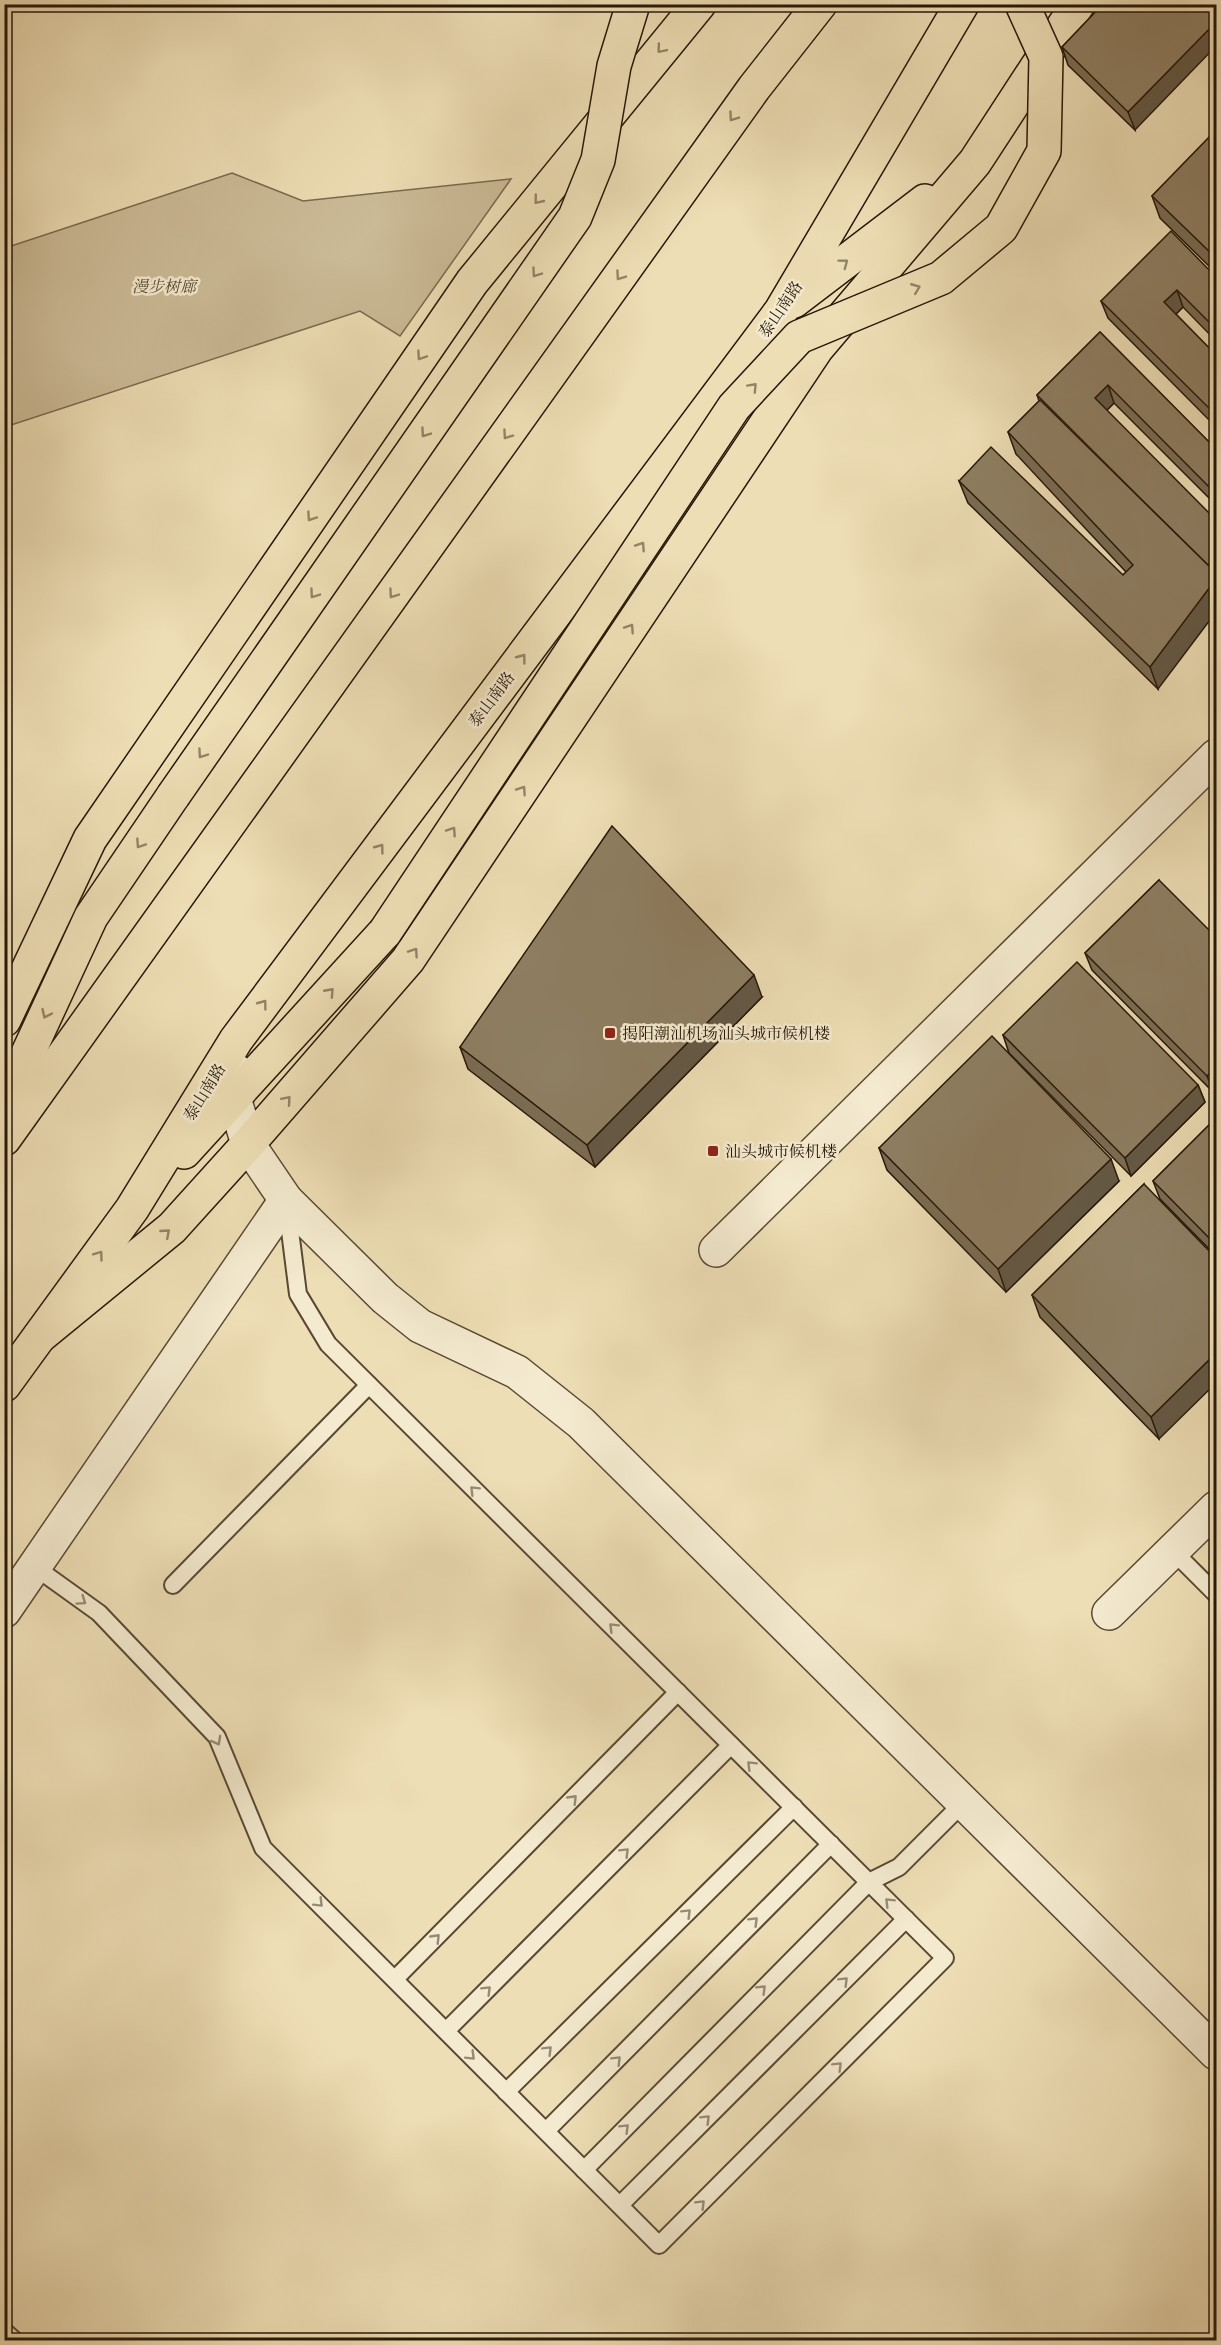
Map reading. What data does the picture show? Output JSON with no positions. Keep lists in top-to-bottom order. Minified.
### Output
{"streets":{"highway":["泰山南路"]},"parks":["漫步树廊"],"places":{"transit":["揭阳潮汕机场汕头城市候机楼","汕头城市候机楼"]}}
